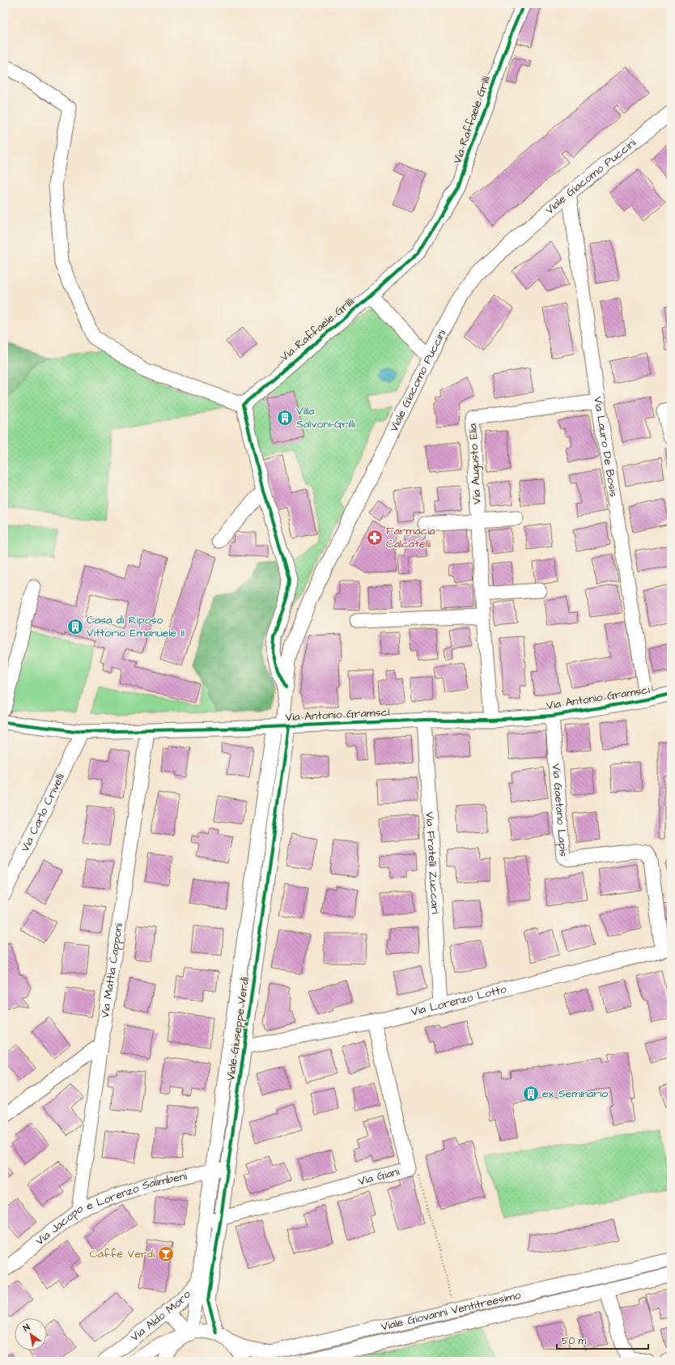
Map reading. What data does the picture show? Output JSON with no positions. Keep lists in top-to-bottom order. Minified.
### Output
{"streets":{"street":["Via Raffaele Grilli","Viale Giacomo Puccini","Via Lauro De Bosis","Via Augusto Elia","Via Antonio Gramsci","Via Gaetano Lapis","Via Carlo Crivelli","Via Fratelli Zuccari","Via Mattia Capponi","Via Lorenzo Lotto","Viale Giuseppe Verdi","Via Giani","Via Jacopo e Lorenzo Salimbeni","Viale Giovanni Ventitreesimo","Via Aldo Moro"]},"crossings":[["Viale Giacomo Puccini","Via Lauro De Bosis"],["Viale Giacomo Puccini","Via Antonio Gramsci"],["Viale Giacomo Puccini","Viale Giuseppe Verdi"],["Via Lauro De Bosis","Via Augusto Elia"],["Via Lauro De Bosis","Via Antonio Gramsci"],["Via Augusto Elia","Via Antonio Gramsci"],["Via Antonio Gramsci","Via Gaetano Lapis"],["Via Antonio Gramsci","Via Carlo Crivelli"],["Via Antonio Gramsci","Via Fratelli Zuccari"],["Via Antonio Gramsci","Via Mattia Capponi"],["Via Antonio Gramsci","Viale Giuseppe Verdi"],["Via Gaetano Lapis","Via Lorenzo Lotto"],["Via Fratelli Zuccari","Via Lorenzo Lotto"],["Via Mattia Capponi","Via Jacopo e Lorenzo Salimbeni"],["Via Lorenzo Lotto","Viale Giuseppe Verdi"],["Via Lorenzo Lotto","Via Giani"],["Viale Giuseppe Verdi","Via Giani"],["Viale Giuseppe Verdi","Via Jacopo e Lorenzo Salimbeni"],["Viale Giuseppe Verdi","Via Aldo Moro"]],"places":{"building":["Villa Salvoni-Grilli","Casa di Riposo Vittorio Emanuele II","ex Seminario"],"pharmacy":["Farmacia Calcatelli"],"bar":["Caffè Verdi"]},"scale_bar":"50 m","north":"top left"}
